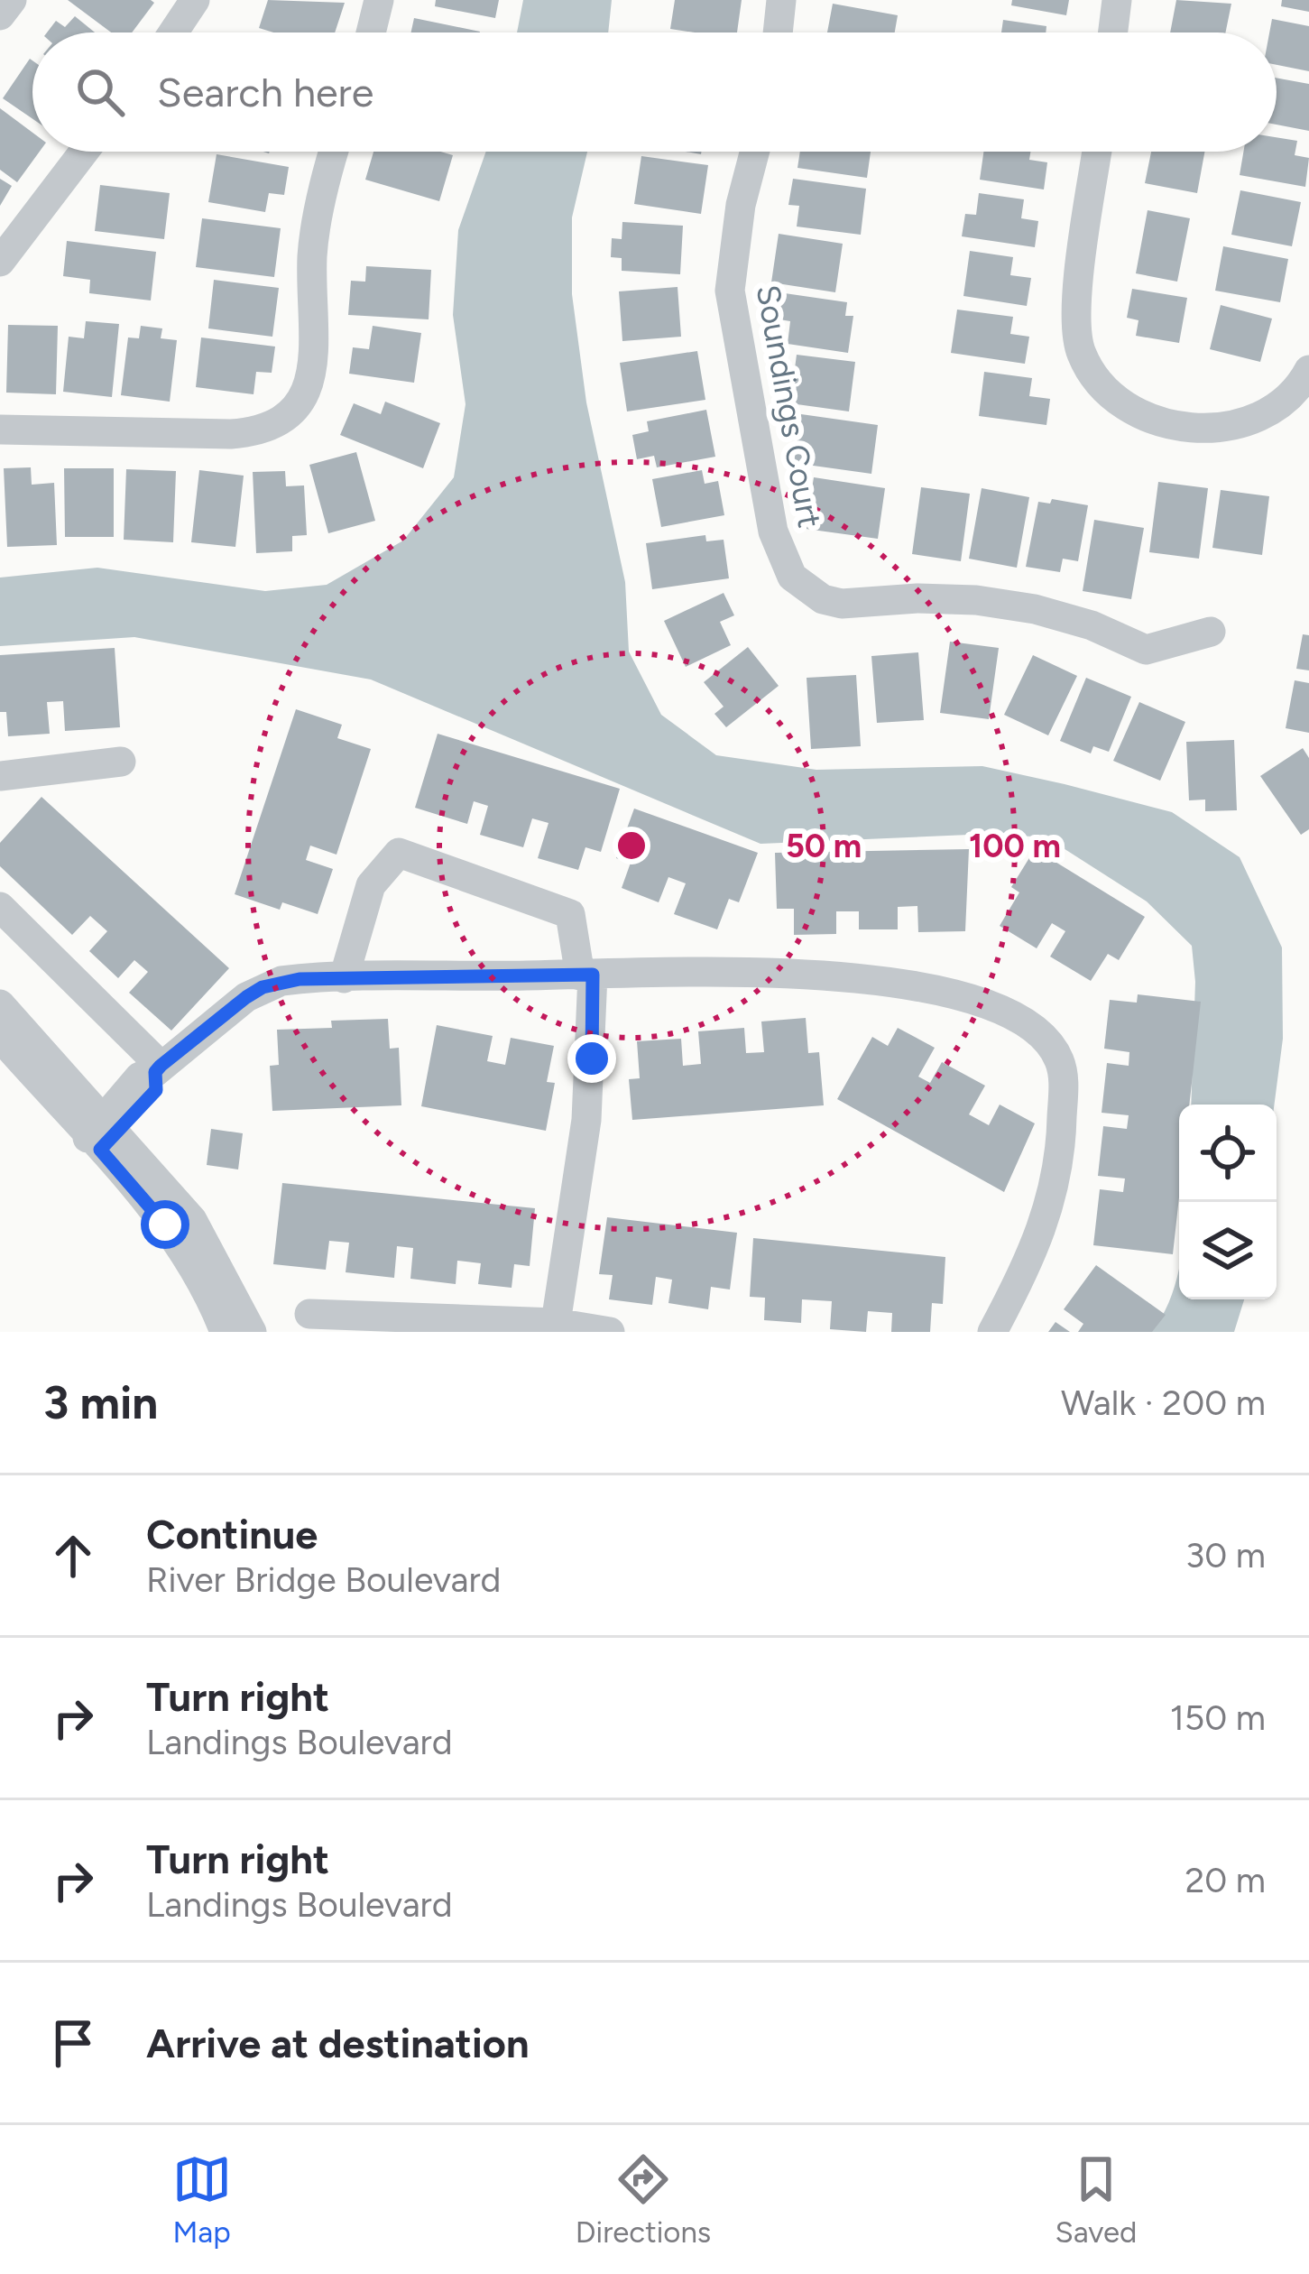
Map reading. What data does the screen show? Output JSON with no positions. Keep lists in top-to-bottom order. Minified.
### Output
{"streets":{"street":["Soundings Court"]},"page":{"search":"Search here","heading":["3 min","Walk · 200 m"],"list":[["Continue","River Bridge Boulevard","30 m"],["Turn right","Landings Boulevard","150 m"],["Turn right","Landings Boulevard","20 m"],"Arrive at destination"],"nav":["Map","Directions","Saved"]},"rings":["50 m","100 m"]}
